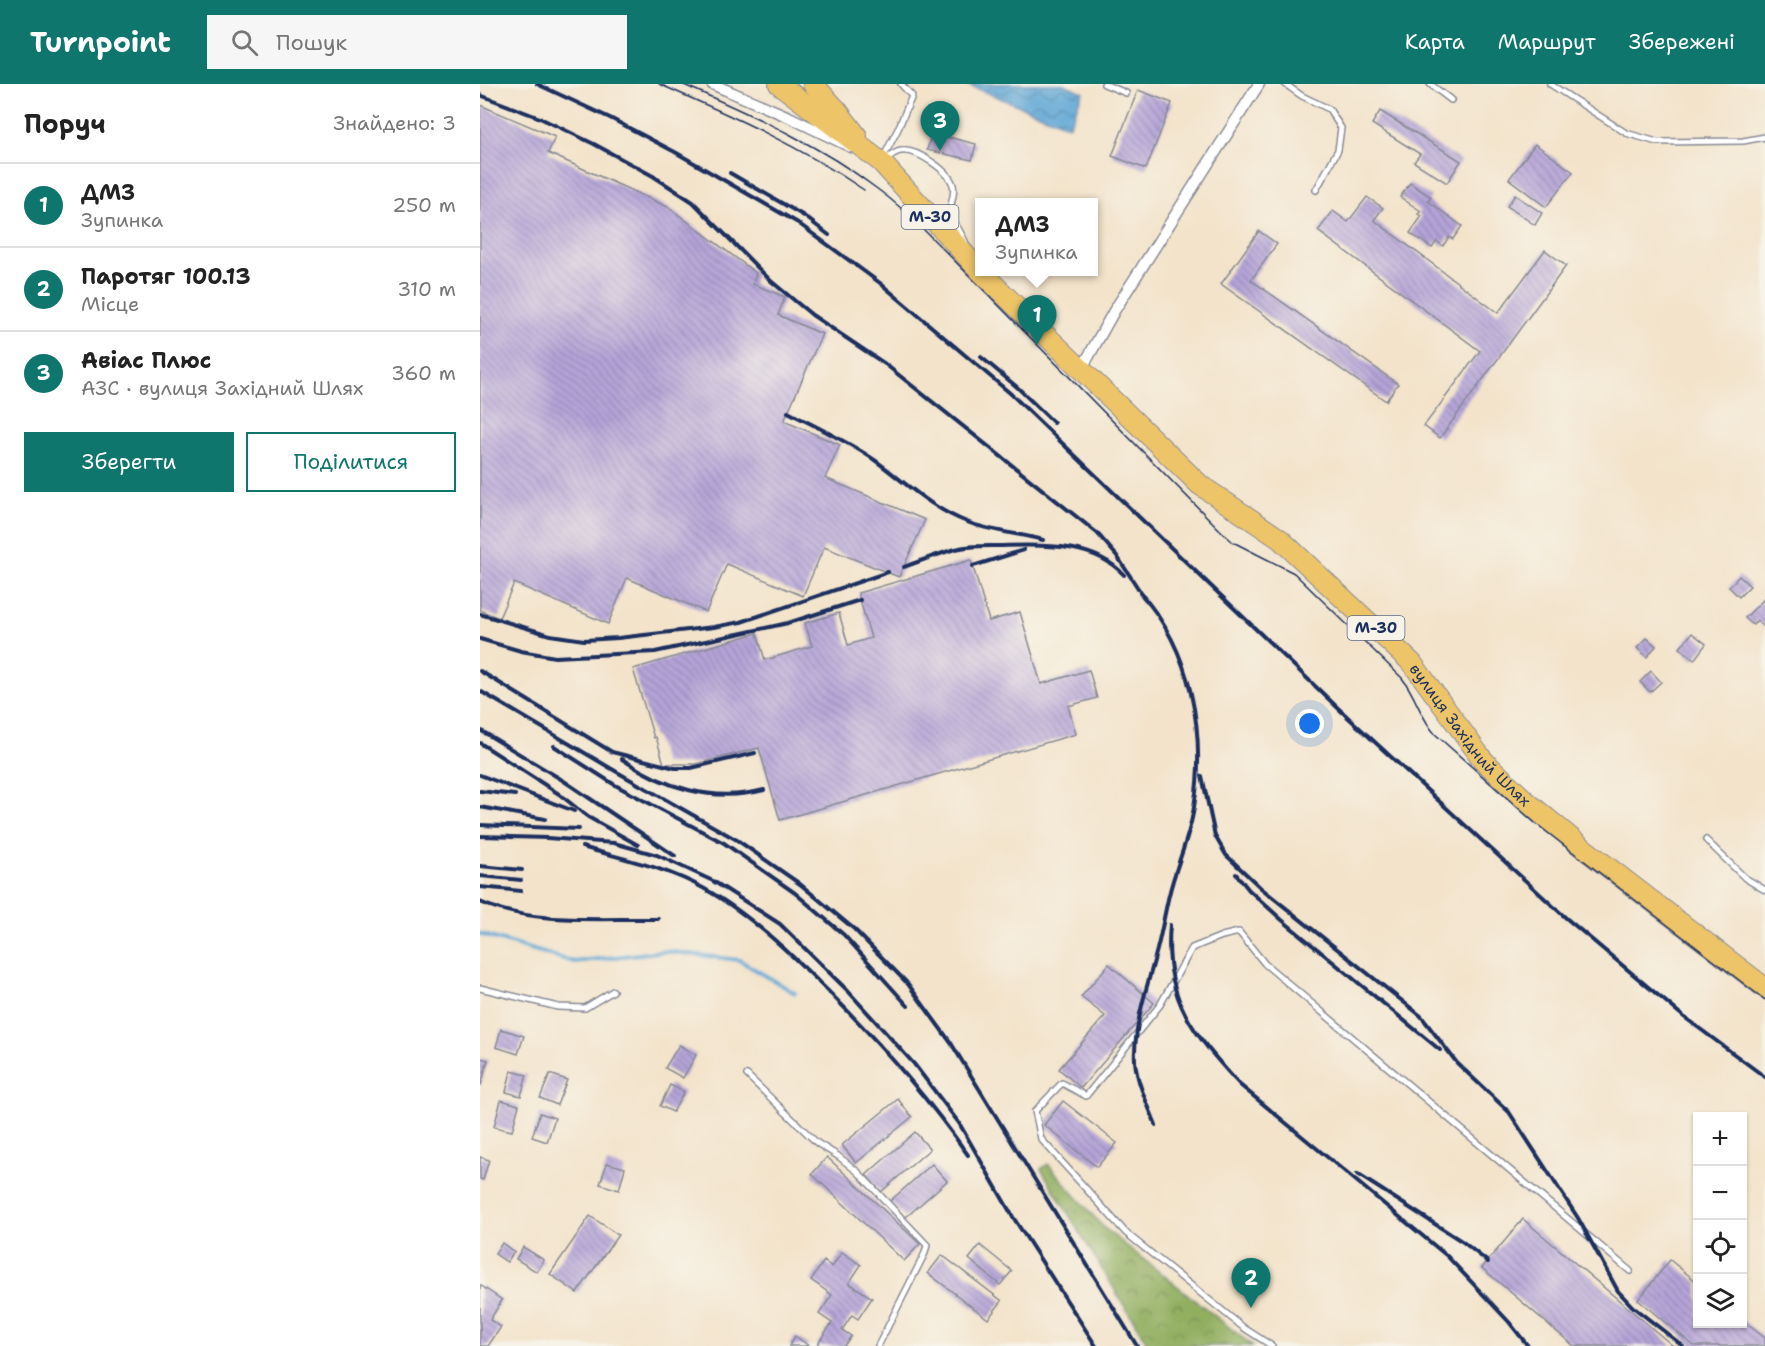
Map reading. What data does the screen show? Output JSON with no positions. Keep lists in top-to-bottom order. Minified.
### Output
{"streets":{"highway":["М-30","вулиця Західний Шлях"]},"crossings":[["М-30","вулиця Західний Шлях"]],"page":{"header":"Turnpoint","search":"Пошук","nav":["Карта","Маршрут","Збережені"],"heading":["Поруч","Знайдено: 3"],"pins":["3","1","2"],"list":[{"mark":"1","name":"ДМЗ","note":"Зупинка","value":"250 m"},{"mark":"2","name":"Паротяг 100.13","note":"Місце","value":"310 m"},{"mark":"3","name":"Авіас Плюс","note":"АЗС · вулиця Західний Шлях","value":"360 m"}],"popup":["ДМЗ","Зупинка"],"buttons":["Зберегти","Поділитися"],"map_buttons":["+","−"]}}
